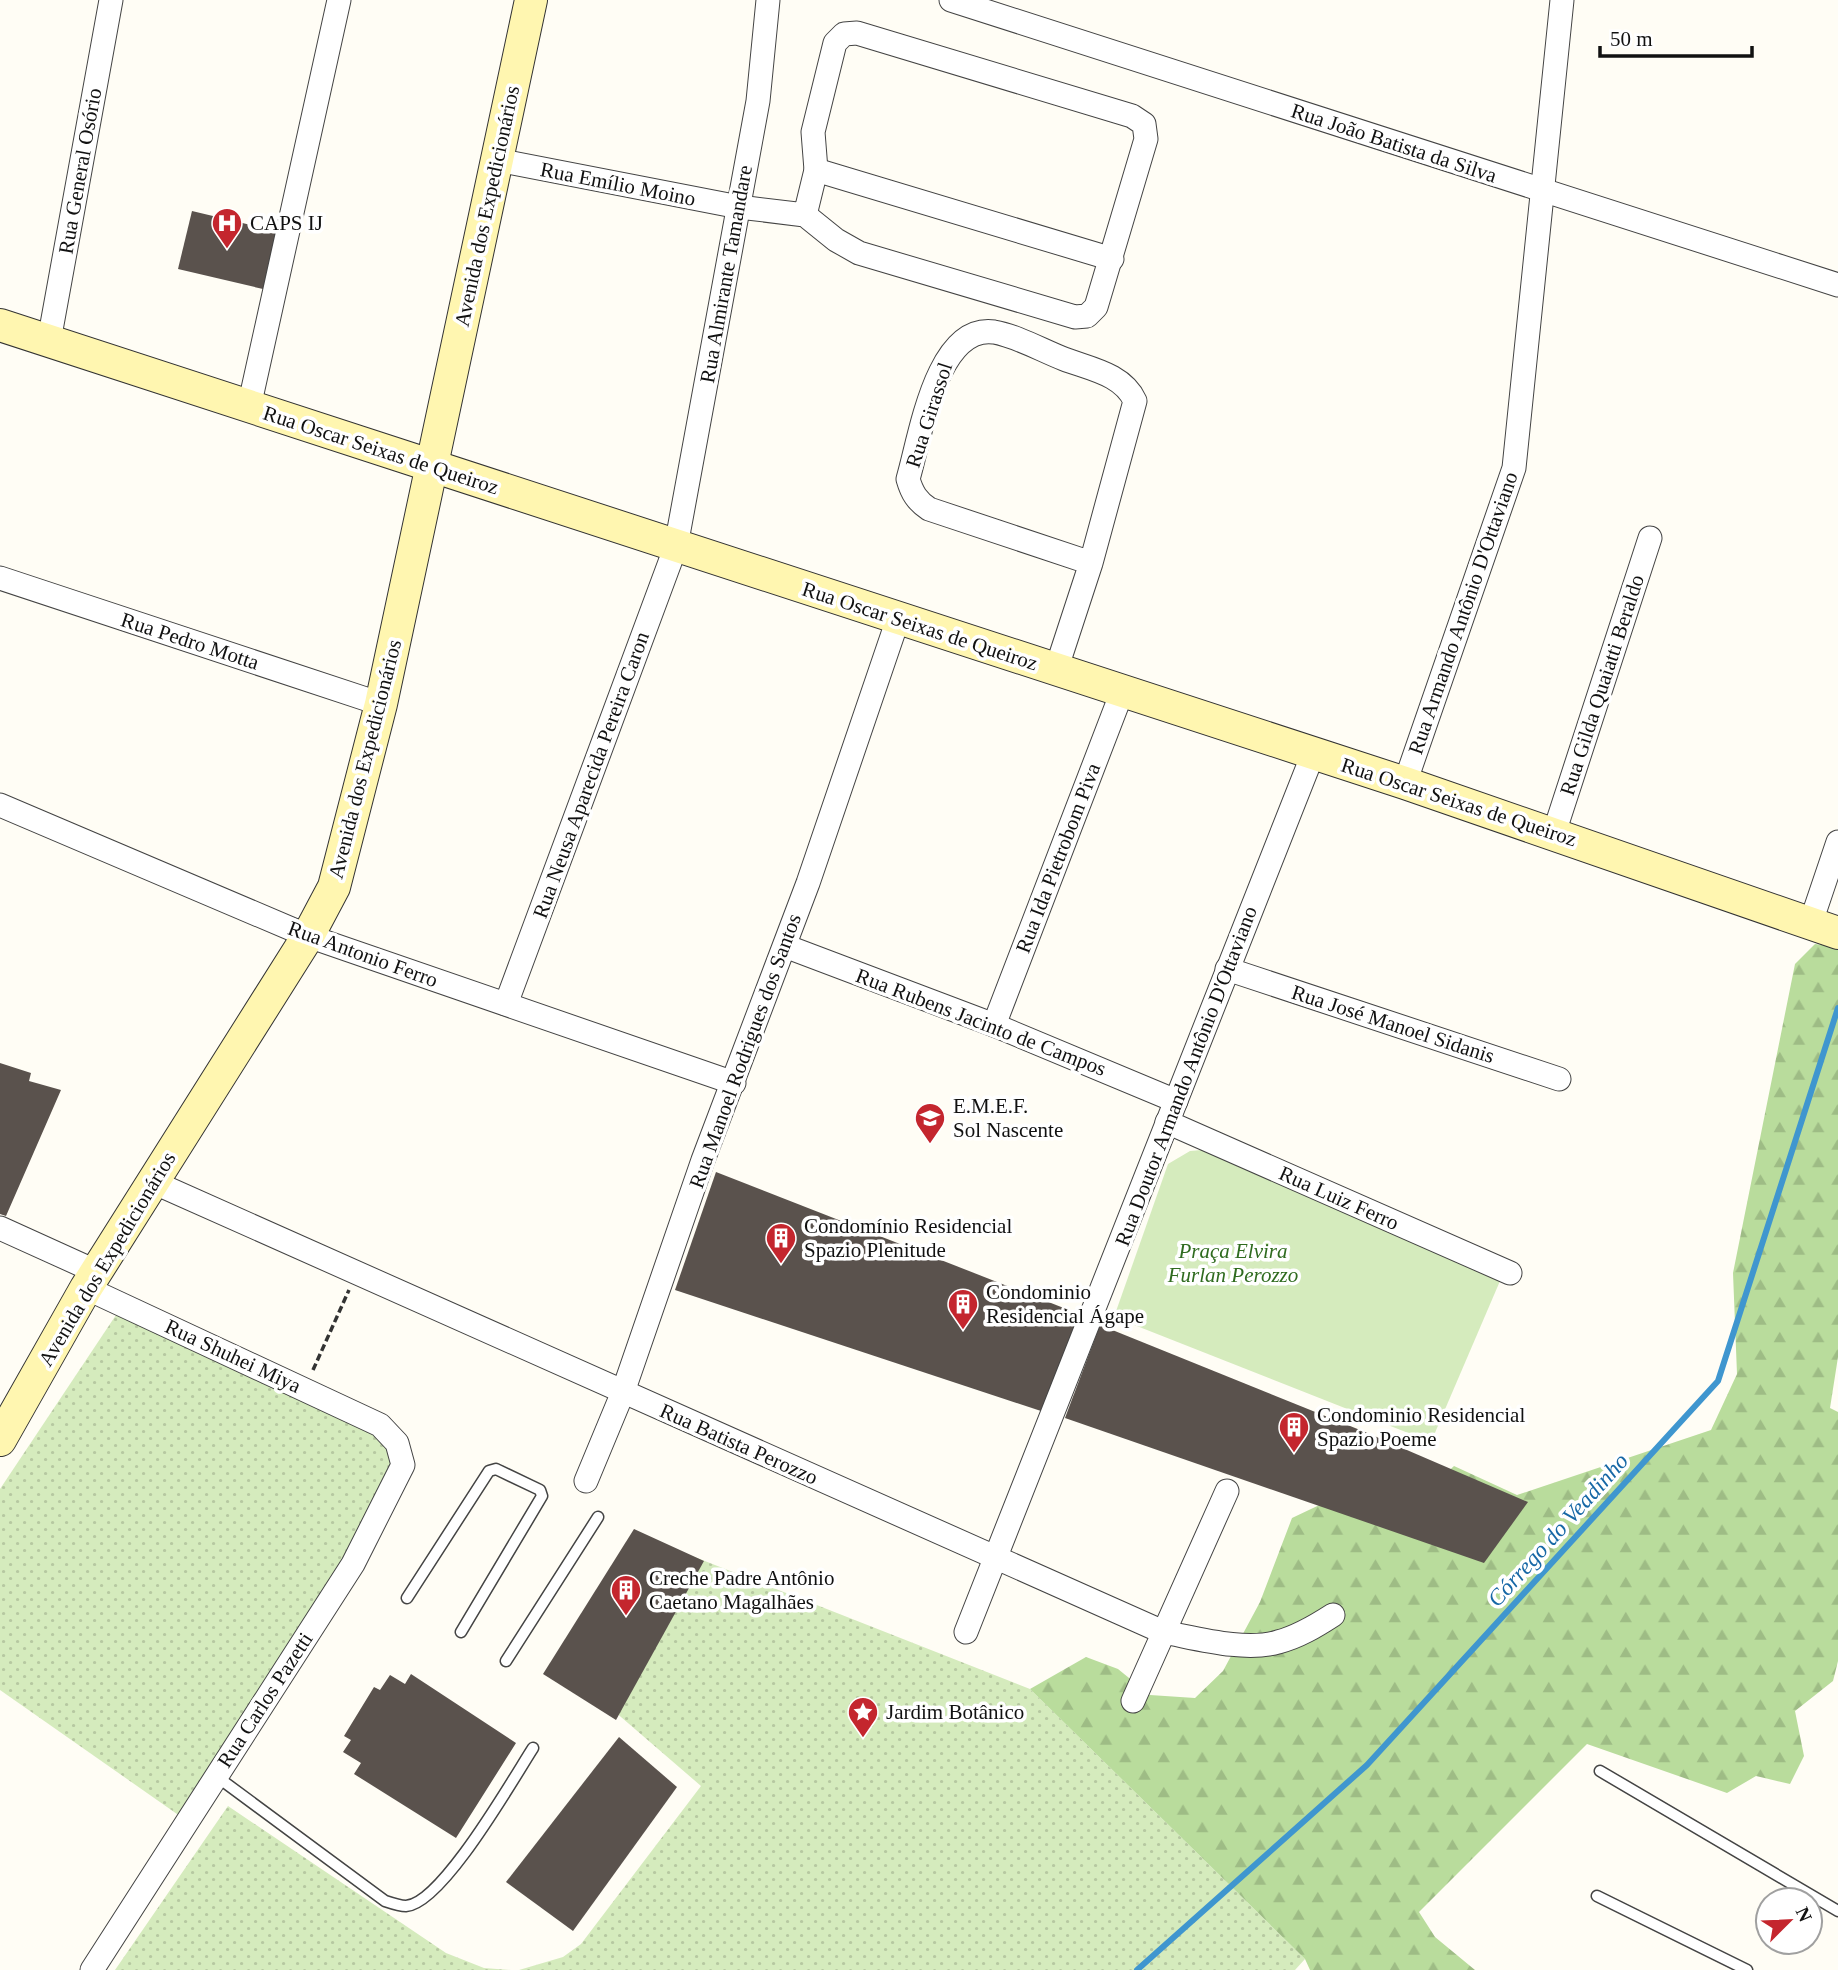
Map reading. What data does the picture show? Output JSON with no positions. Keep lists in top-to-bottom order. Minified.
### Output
{"streets":{"street":["Rua João Batista da Silva","Rua General Osório","Rua Emílio Moino","Avenida dos Expedicionários","Rua Almirante Tamandare","Rua Girassol","Rua Oscar Seixas de Queiroz","Rua Armando Antônio D'Ottaviano","Rua Pedro Motta","Rua Gilda Quaiatti Beraldo","Rua Neusa Aparecida Pereira Caron","Rua Ida Pietrobom Piva","Rua Antonio Ferro","Rua Rubens Jacinto de Campos","Rua José Manoel Sidanis","Rua Manoel Rodrigues dos Santos","Rua Doutor Armando Antônio D'Ottaviano","Rua Luiz Ferro","Rua Shuhei Miya","Rua Batista Perozzo","Rua Carlos Pazetti"]},"crossings":[["Rua João Batista da Silva","Rua Armando Antônio D'Ottaviano"],["Rua General Osório","Rua Oscar Seixas de Queiroz"],["Rua Emílio Moino","Avenida dos Expedicionários"],["Rua Emílio Moino","Rua Almirante Tamandare"],["Avenida dos Expedicionários","Rua Oscar Seixas de Queiroz"],["Avenida dos Expedicionários","Rua Pedro Motta"],["Avenida dos Expedicionários","Rua Antonio Ferro"],["Avenida dos Expedicionários","Rua Shuhei Miya"],["Avenida dos Expedicionários","Rua Batista Perozzo"],["Rua Almirante Tamandare","Rua Oscar Seixas de Queiroz"],["Rua Almirante Tamandare","Rua Neusa Aparecida Pereira Caron"],["Rua Girassol","Rua Oscar Seixas de Queiroz"],["Rua Oscar Seixas de Queiroz","Rua Armando Antônio D'Ottaviano"],["Rua Oscar Seixas de Queiroz","Rua Gilda Quaiatti Beraldo"],["Rua Oscar Seixas de Queiroz","Rua Neusa Aparecida Pereira Caron"],["Rua Oscar Seixas de Queiroz","Rua Ida Pietrobom Piva"],["Rua Oscar Seixas de Queiroz","Rua Manoel Rodrigues dos Santos"],["Rua Oscar Seixas de Queiroz","Rua Doutor Armando Antônio D'Ottaviano"],["Rua Neusa Aparecida Pereira Caron","Rua Antonio Ferro"],["Rua Ida Pietrobom Piva","Rua Rubens Jacinto de Campos"],["Rua Antonio Ferro","Rua Manoel Rodrigues dos Santos"],["Rua Rubens Jacinto de Campos","Rua Manoel Rodrigues dos Santos"],["Rua Rubens Jacinto de Campos","Rua Doutor Armando Antônio D'Ottaviano"],["Rua José Manoel Sidanis","Rua Doutor Armando Antônio D'Ottaviano"],["Rua Manoel Rodrigues dos Santos","Rua Batista Perozzo"],["Rua Doutor Armando Antônio D'Ottaviano","Rua Luiz Ferro"],["Rua Doutor Armando Antônio D'Ottaviano","Rua Batista Perozzo"],["Rua Shuhei Miya","Rua Carlos Pazetti"]],"water":["Córrego do Veadinho"],"parks":["Praça Elvira Furlan Perozzo"],"places":{"hospital":["CAPS IJ"],"school or university":["E.M.E.F. Sol Nascente"],"building":["Condomínio Residencial Spazio Plenitude","Condominio Residencial Ágape","Condominio Residencial Spazio Poeme","Creche Padre Antônio Caetano Magalhães"],"place":["Jardim Botânico"]},"scale_bar":"50 m","north":"top right"}
